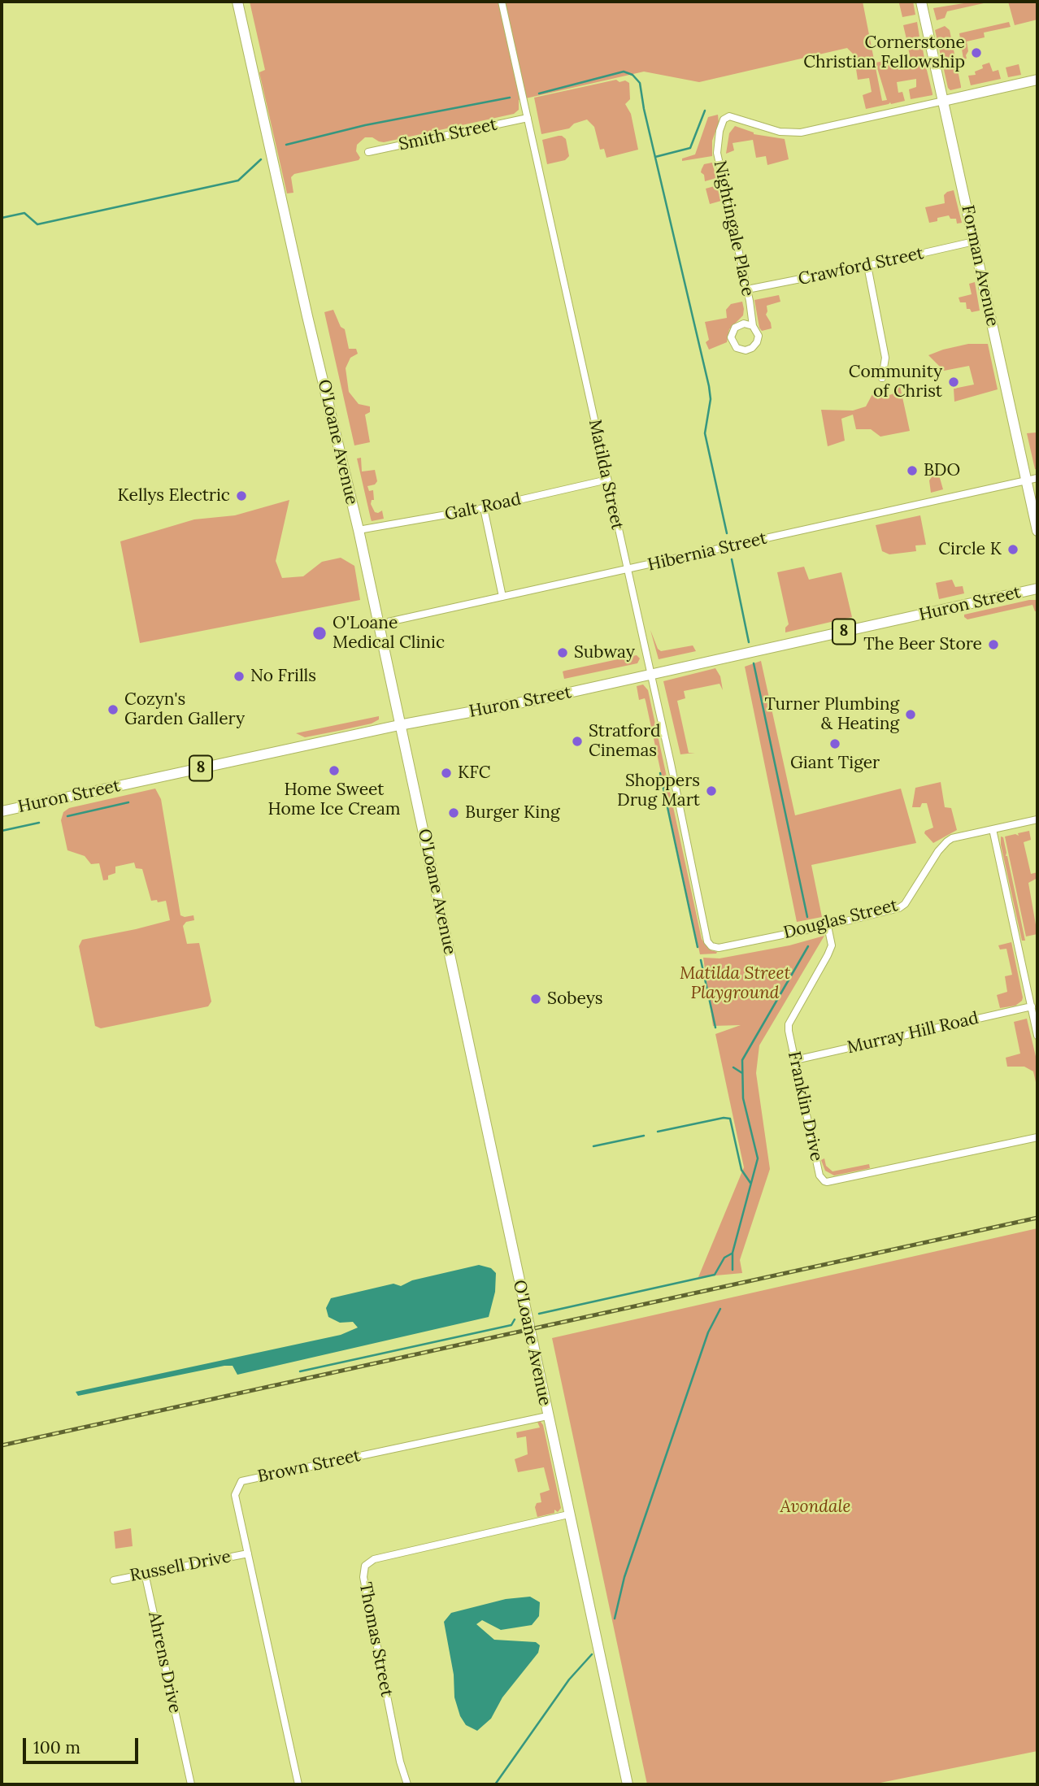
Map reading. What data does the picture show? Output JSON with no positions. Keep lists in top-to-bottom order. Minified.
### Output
{"streets":{"main road":["Forman Avenue","O'Loane Avenue","Huron Street","8"],"street":["Smith Street","Nightingale Place","Crawford Street","Matilda Street","Galt Road","Hibernia Street","Douglas Street","Murray Hill Road","Franklin Drive","Brown Street","Russell Drive","Thomas Street","Ahrens Drive"]},"crossings":[["Smith Street","Matilda Street"],["Nightingale Place","Forman Avenue"],["Nightingale Place","Crawford Street"],["Forman Avenue","Crawford Street"],["Forman Avenue","Hibernia Street"],["O'Loane Avenue","Galt Road"],["O'Loane Avenue","Hibernia Street"],["O'Loane Avenue","Huron Street"],["O'Loane Avenue","Brown Street"],["O'Loane Avenue","Thomas Street"],["Matilda Street","Galt Road"],["Matilda Street","Hibernia Street"],["Matilda Street","Huron Street"],["Matilda Street","Douglas Street"],["Douglas Street","Franklin Drive"],["Murray Hill Road","Franklin Drive"],["Brown Street","Russell Drive"],["Russell Drive","Ahrens Drive"]],"parks":["Matilda Street Playground","Avondale"],"places":["Cornerstone Christian Fellowship","Community of Christ","BDO","Kellys Electric","Circle K","O'Loane Medical Clinic","The Beer Store","Subway","No Frills","Cozyn's Garden Gallery","Turner Plumbing & Heating","Stratford Cinemas","Giant Tiger","Home Sweet Home Ice Cream","KFC","Shoppers Drug Mart","Burger King","Sobeys"],"scale_bar":"100 m"}
